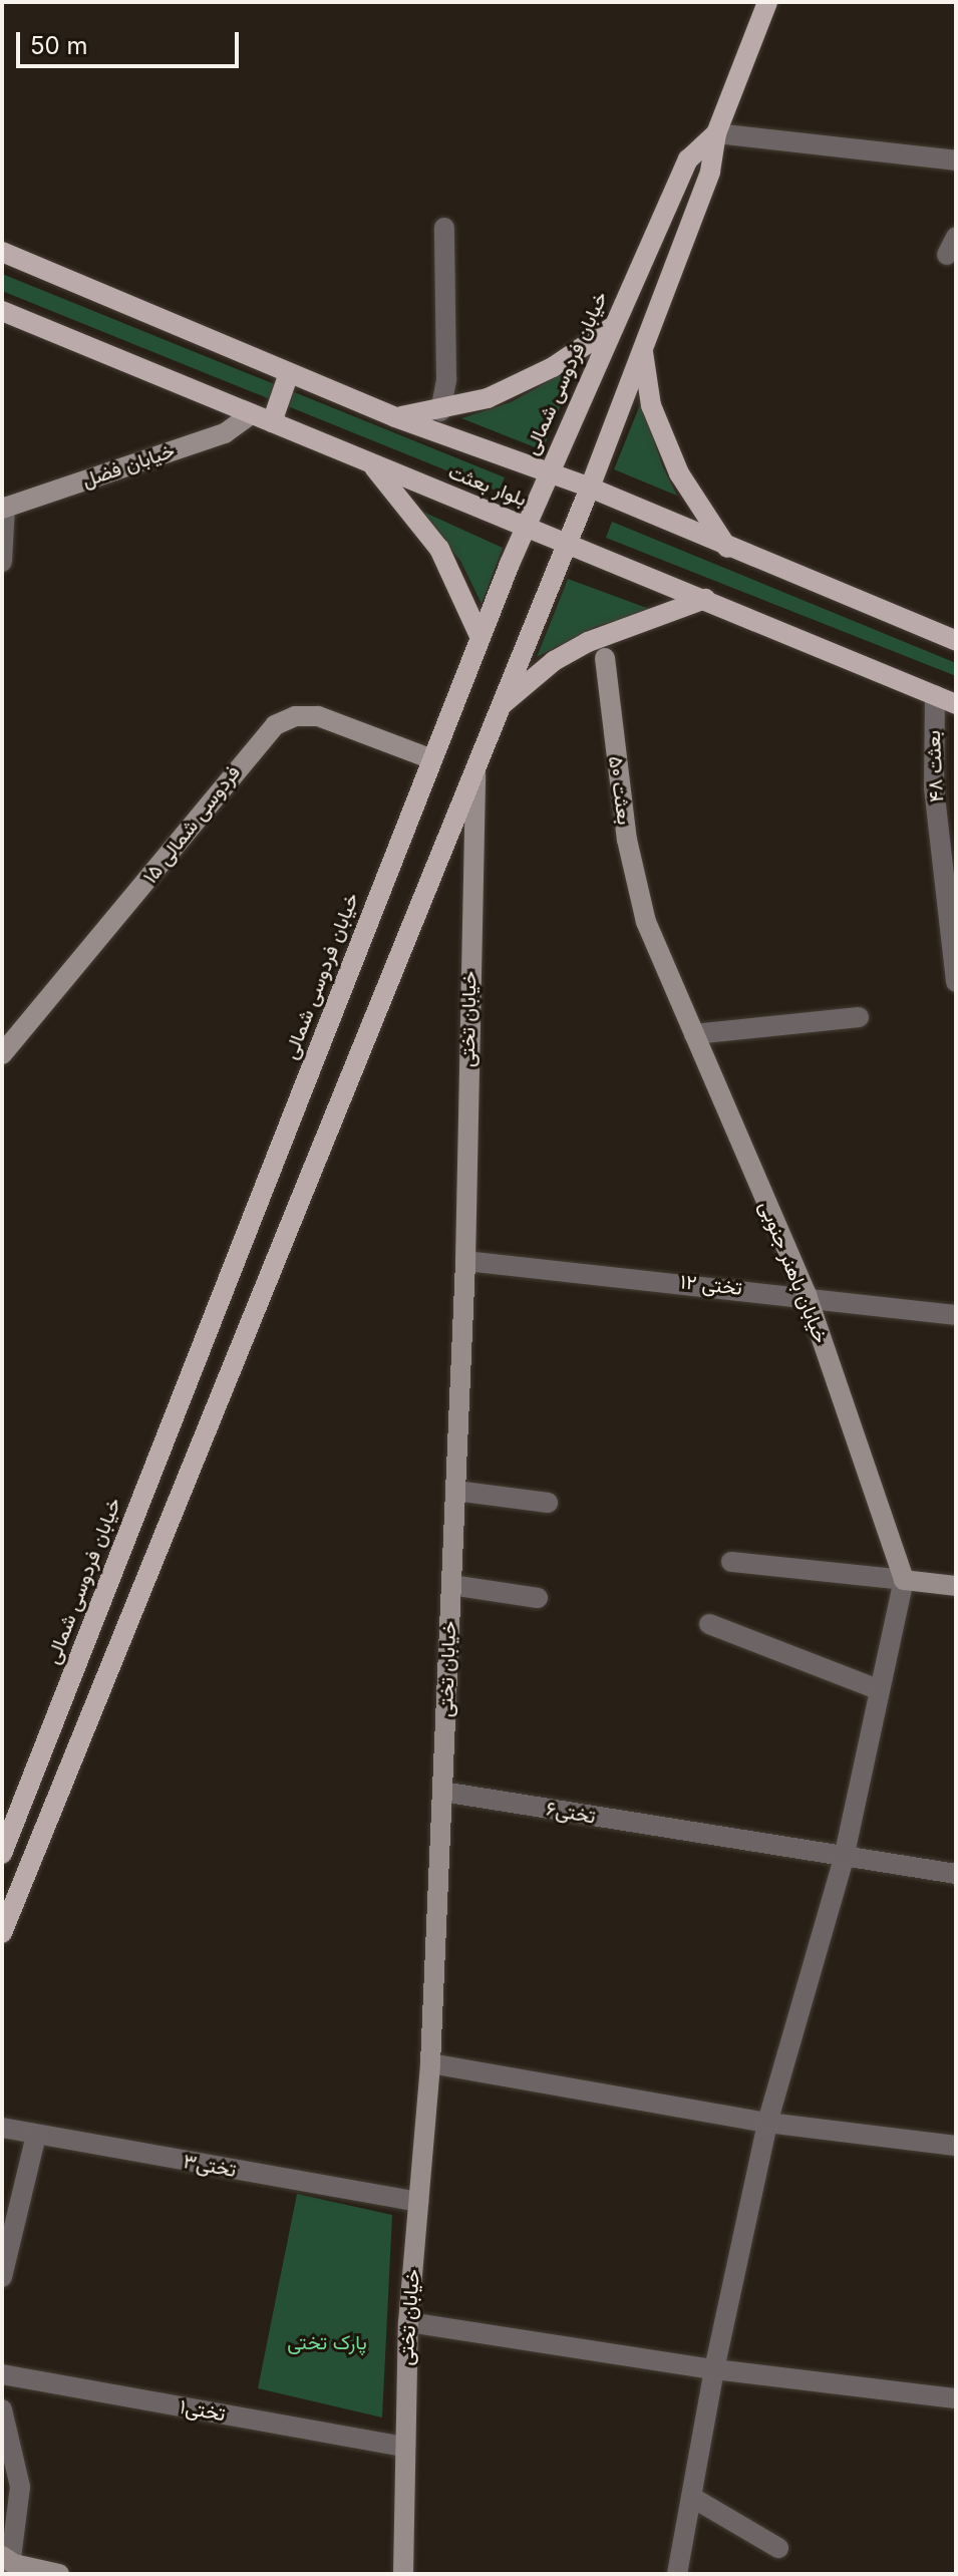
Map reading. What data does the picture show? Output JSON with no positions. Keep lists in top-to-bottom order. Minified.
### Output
{"streets":{"main road":["خیابان فردوسی شمالی","بلوار بعثت"],"street":["خیابان فضل","بعثت ۴۸","بعثت ۵۰","فردوسی شمالی ۱۵","خیابان تختی","خیابان باهنر جنوبی","تختی ۱۲","تختی۶","تختی۳","تختی۱"]},"crossings":[["خیابان فردوسی شمالی","بلوار بعثت"],["خیابان فردوسی شمالی","فردوسی شمالی ۱۵"],["خیابان فضل","بلوار بعثت"],["بلوار بعثت","بعثت ۴۸"],["بعثت ۵۰","خیابان باهنر جنوبی"],["خیابان تختی","تختی ۱۲"],["خیابان تختی","تختی۶"],["خیابان تختی","تختی۳"],["خیابان تختی","تختی۱"],["خیابان باهنر جنوبی","تختی ۱۲"]],"parks":["پارک تختی"],"scale_bar":"50 m"}
